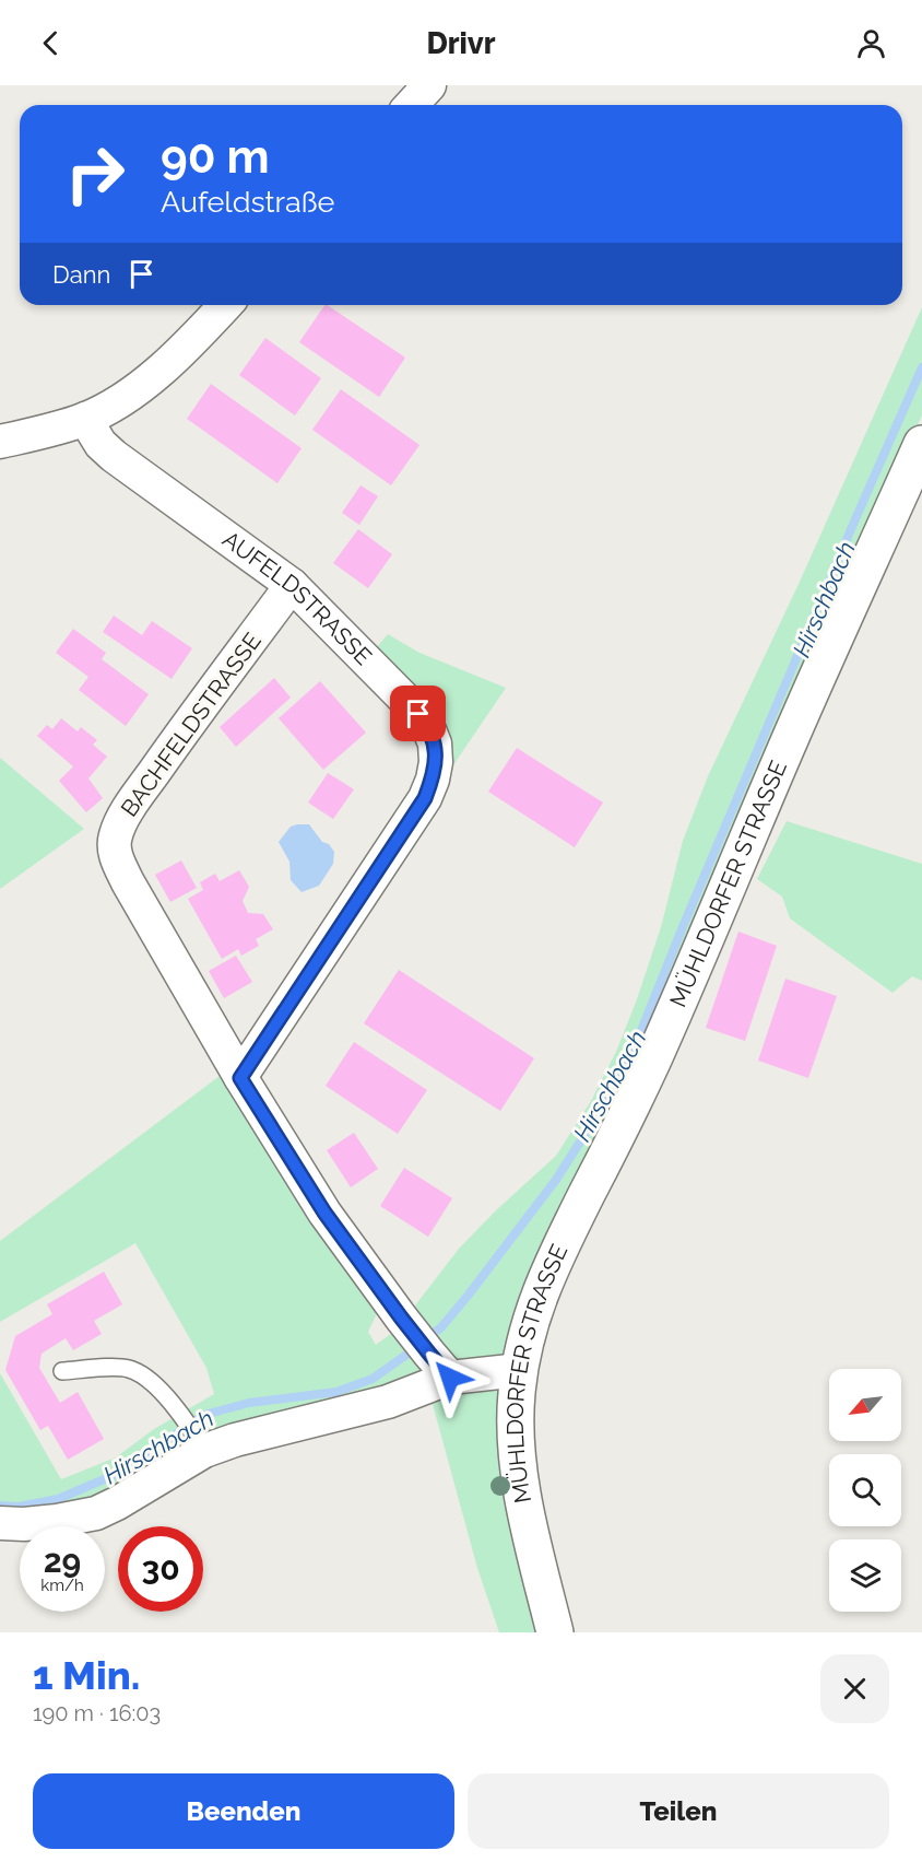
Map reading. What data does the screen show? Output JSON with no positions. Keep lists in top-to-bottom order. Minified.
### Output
{"streets":{"street":["AUFELDSTRASSE","BACHFELDSTRASSE","MÜHLDORFER STRASSE"]},"crossings":[["AUFELDSTRASSE","BACHFELDSTRASSE"]],"water":["Hirschbach"],"north":"bottom left","page":{"header":"Drivr","turn":["90 m","Aufeldstraße"],"then":"Dann","speed":"29 km/h","limit":"30","heading":["1 Min.","190 m · 16:03"],"buttons":["Beenden","Teilen"]}}
